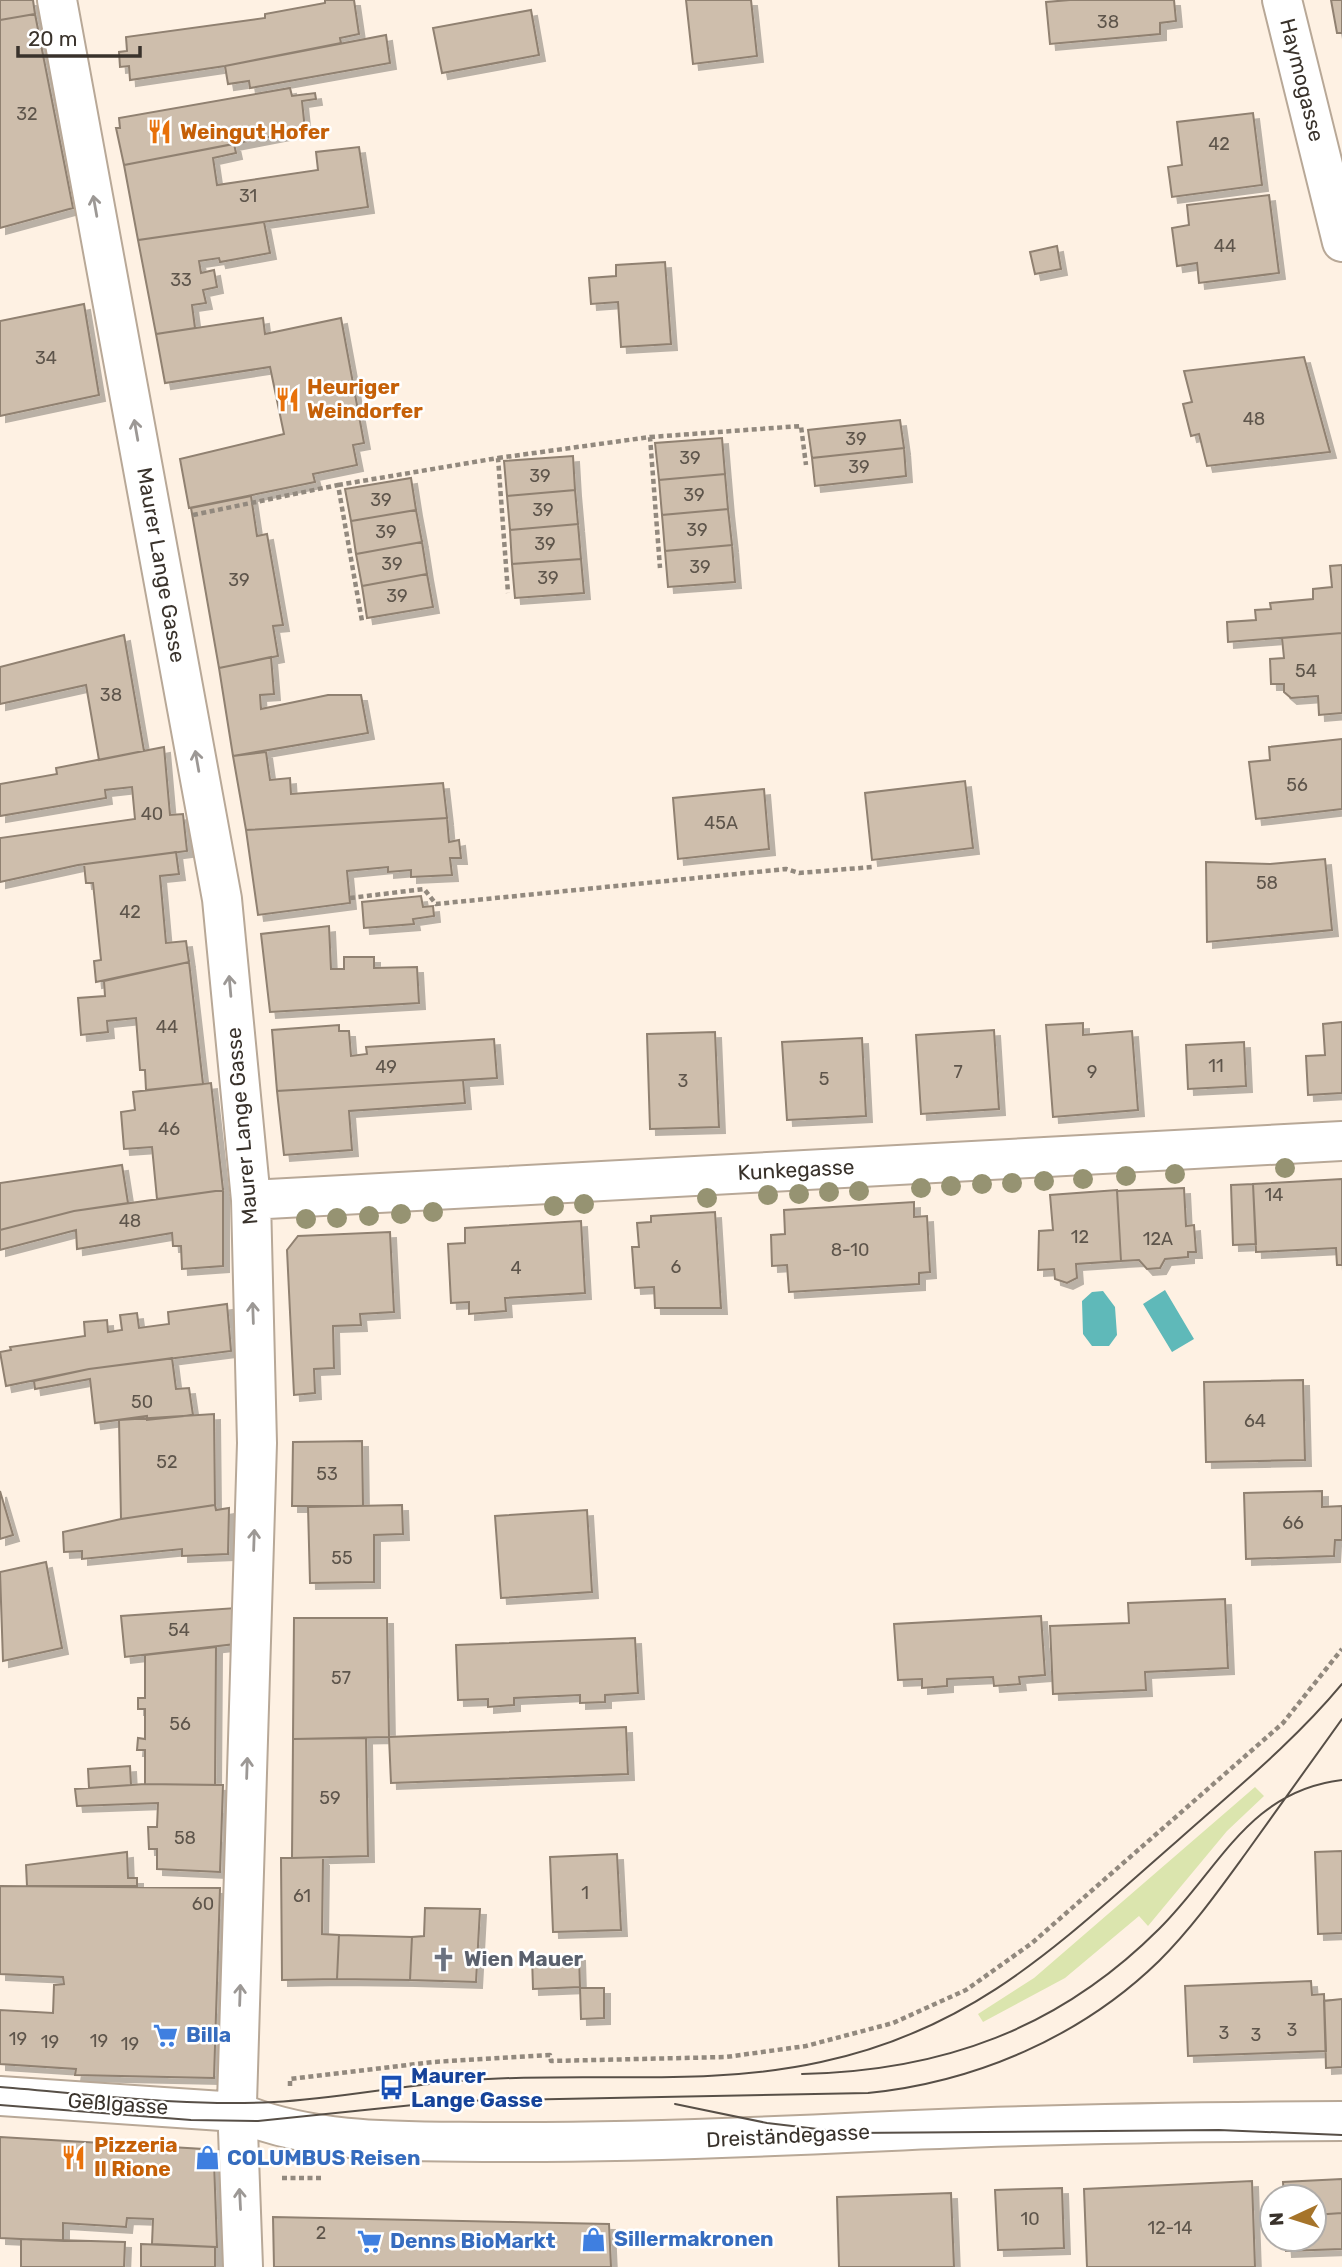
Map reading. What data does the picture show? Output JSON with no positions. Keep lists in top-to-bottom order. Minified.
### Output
{"streets":{"street":["Haymogasse","Maurer Lange Gasse","Kunkegasse","Geßlgasse","Dreiständegasse"]},"crossings":[["Maurer Lange Gasse","Kunkegasse"],["Maurer Lange Gasse","Geßlgasse"],["Maurer Lange Gasse","Dreiständegasse"],["Geßlgasse","Dreiständegasse"]],"one_way":["Maurer Lange Gasse"],"places":{"restaurant":["Weingut Hofer","Heuriger Weindorfer","Pizzeria Il Rione"],"church":["Wien Mauer"],"supermarket":["Billa","Denns BioMarkt"],"bus stop":["Maurer Lange Gasse"],"shop":["COLUMBUS Reisen","Sillermakronen"]},"house_numbers":["38","32","42","31","44","33","34","48","39","39","39","39","39","39","39","39","39","39","39","39","39","39","39","54","38","56","40","45A","58","42","44","11","49","7","9","5","3","46","14","48","12","12A","8-10","6","4","50","64","52","53","66","55","54","57","56","59","58","1","61","60","3","3","3","19","19","19","19","10","12-14","2"],"scale_bar":"20 m","north":"left"}
